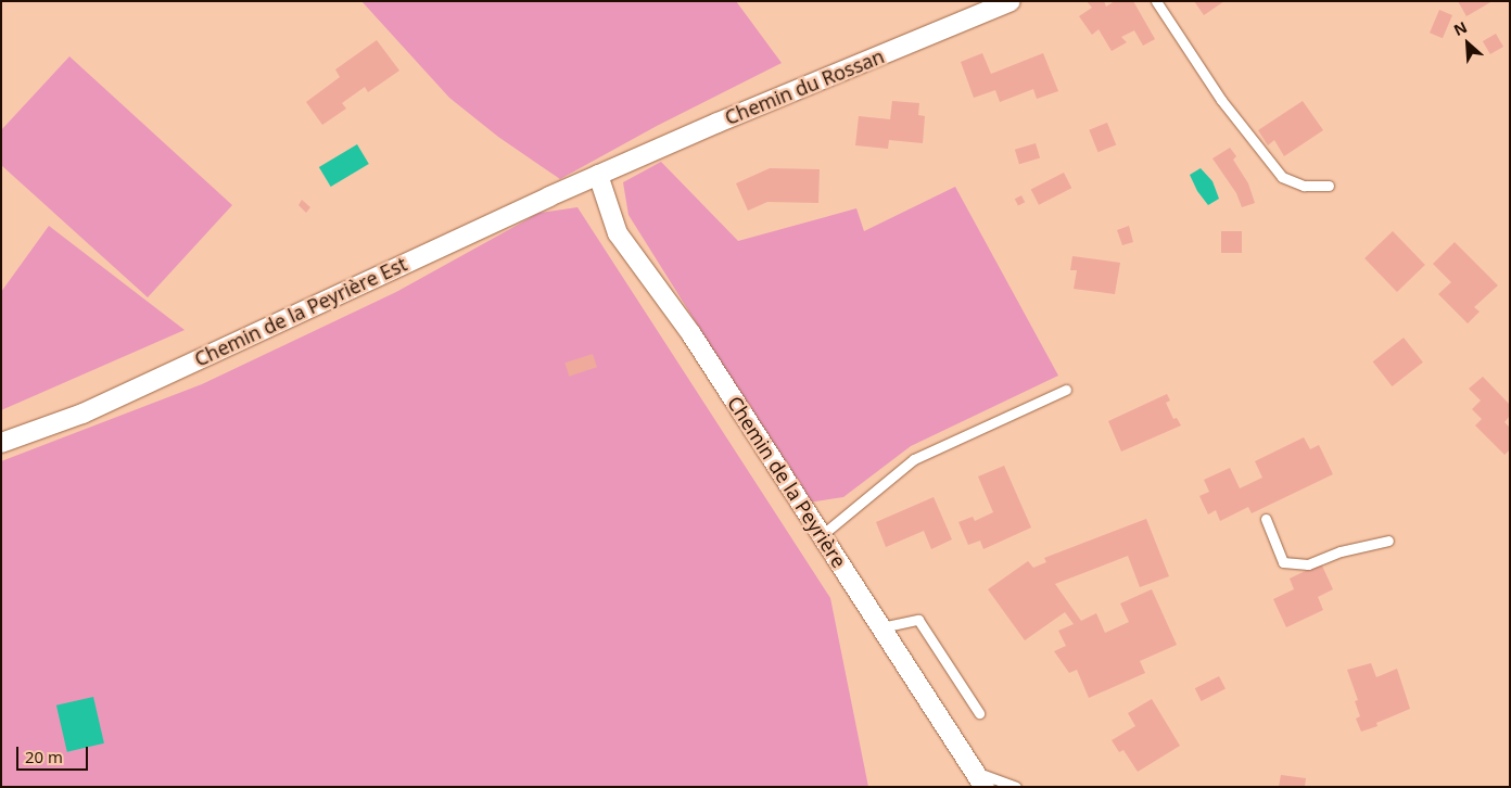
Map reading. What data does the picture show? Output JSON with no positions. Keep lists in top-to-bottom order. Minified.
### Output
{"streets":{"street":["Chemin du Rossan","Chemin de la Peyrière Est","Chemin de la Peyrière"]},"crossings":[["Chemin du Rossan","Chemin de la Peyrière Est"],["Chemin du Rossan","Chemin de la Peyrière"],["Chemin de la Peyrière Est","Chemin de la Peyrière"]],"scale_bar":"20 m","north":"top left"}
